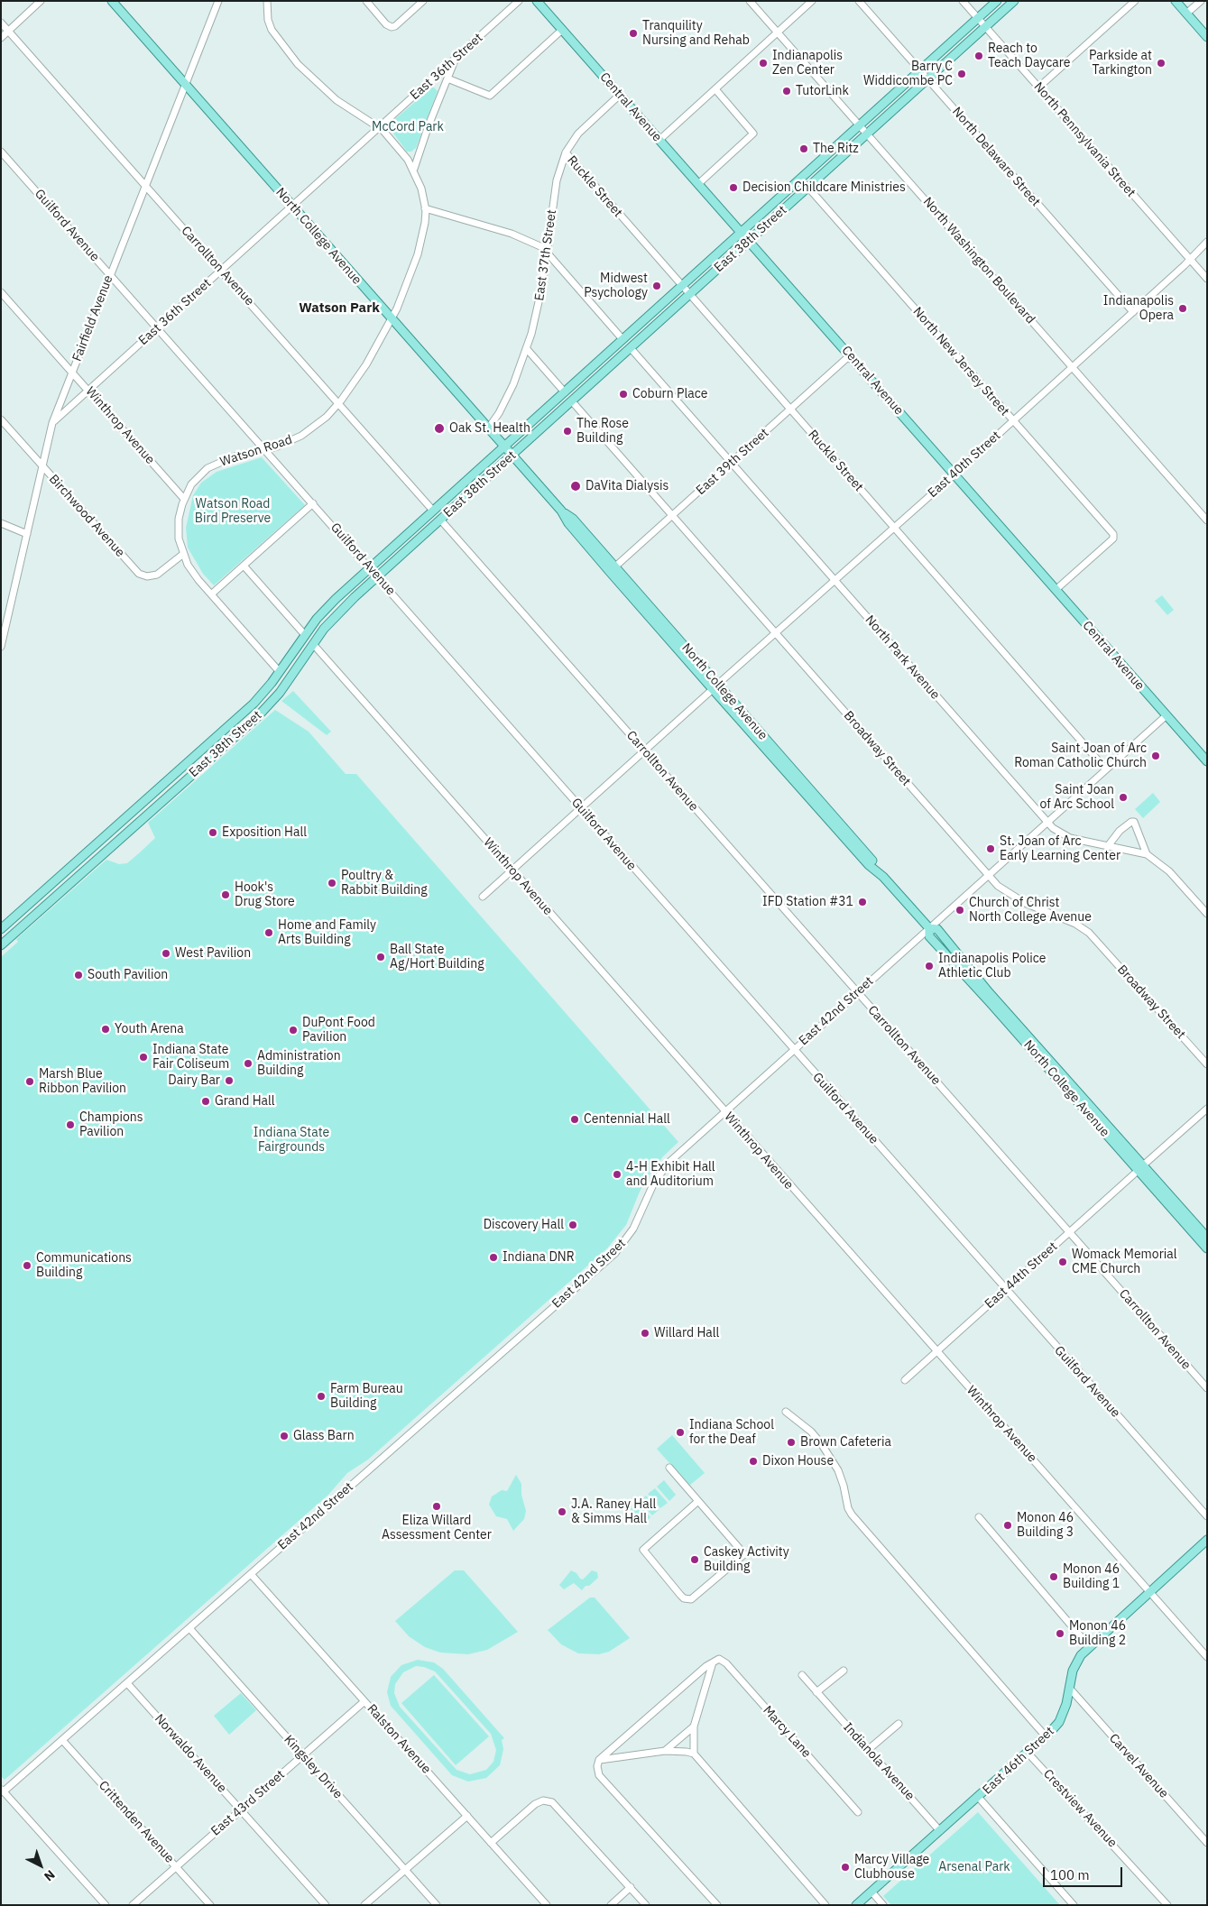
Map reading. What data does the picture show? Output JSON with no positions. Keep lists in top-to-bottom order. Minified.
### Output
{"streets":{"main road":["Central Avenue","North College Avenue","East 38th Street","East 46th Street"],"street":["East 36th Street","North Pennsylvania Street","North Delaware Street","Ruckle Street","Guilford Avenue","East 37th Street","North Washington Boulevard","Carrollton Avenue","Fairfield Avenue","North New Jersey Street","Winthrop Avenue","Watson Road","East 39th Street","East 40th Street","Birchwood Avenue","North Park Avenue","Broadway Street","East 42nd Street","East 44th Street","Marcy Lane","Ralston Avenue","Norwaldo Avenue","Indianola Avenue","Carvel Avenue","Kingsley Drive","East 43rd Street","Crestview Avenue","Crittenden Avenue"]},"crossings":[["East 36th Street","Guilford Avenue"],["East 36th Street","North College Avenue"],["East 36th Street","Carrollton Avenue"],["East 36th Street","Fairfield Avenue"],["East 36th Street","Winthrop Avenue"],["East 36th Street","Watson Road"],["Central Avenue","East 38th Street"],["Central Avenue","East 37th Street"],["Central Avenue","North New Jersey Street"],["Central Avenue","East 39th Street"],["Central Avenue","East 40th Street"],["Central Avenue","East 42nd Street"],["North Pennsylvania Street","East 38th Street"],["North Pennsylvania Street","East 40th Street"],["North Delaware Street","East 38th Street"],["North Delaware Street","East 40th Street"],["Ruckle Street","East 38th Street"],["Ruckle Street","East 37th Street"],["Ruckle Street","East 39th Street"],["Ruckle Street","East 40th Street"],["Ruckle Street","East 42nd Street"],["Guilford Avenue","East 38th Street"],["Guilford Avenue","Fairfield Avenue"],["Guilford Avenue","Watson Road"],["Guilford Avenue","East 40th Street"],["Guilford Avenue","East 42nd Street"],["Guilford Avenue","East 44th Street"],["North College Avenue","East 38th Street"],["North College Avenue","East 37th Street"],["North College Avenue","Fairfield Avenue"],["North College Avenue","Watson Road"],["North College Avenue","East 39th Street"],["North College Avenue","East 40th Street"],["North College Avenue","East 42nd Street"],["North College Avenue","East 44th Street"],["East 38th Street","North Washington Boulevard"],["East 38th Street","Carrollton Avenue"],["East 38th Street","North New Jersey Street"],["East 38th Street","Winthrop Avenue"],["East 38th Street","Watson Road"],["East 38th Street","North Park Avenue"],["East 38th Street","Broadway Street"],["North Washington Boulevard","East 40th Street"],["Carrollton Avenue","Fairfield Avenue"],["Carrollton Avenue","Watson Road"],["Carrollton Avenue","East 40th Street"],["Carrollton Avenue","East 42nd Street"],["Carrollton Avenue","East 44th Street"],["Fairfield Avenue","Winthrop Avenue"],["Fairfield Avenue","Birchwood Avenue"],["North New Jersey Street","East 40th Street"],["Winthrop Avenue","Watson Road"],["Winthrop Avenue","East 40th Street"],["Winthrop Avenue","East 42nd Street"],["Winthrop Avenue","East 44th Street"],["Winthrop Avenue","East 46th Street"],["Watson Road","Birchwood Avenue"],["East 39th Street","North Park Avenue"],["East 39th Street","Broadway Street"],["East 40th Street","North Park Avenue"],["East 40th Street","Broadway Street"],["North Park Avenue","East 42nd Street"],["Broadway Street","East 42nd Street"],["East 42nd Street","Ralston Avenue"],["East 42nd Street","Norwaldo Avenue"],["East 42nd Street","Kingsley Drive"],["East 42nd Street","Crittenden Avenue"],["Ralston Avenue","East 43rd Street"],["Norwaldo Avenue","East 43rd Street"],["East 46th Street","Indianola Avenue"],["East 46th Street","Carvel Avenue"],["East 46th Street","Crestview Avenue"],["Kingsley Drive","East 43rd Street"],["East 43rd Street","Crittenden Avenue"]],"districts":["Watson Park"],"parks":["McCord Park","Watson Road Bird Preserve","Indiana State Fairgrounds","Arsenal Park"],"places":["Tranquility Nursing and Rehab","Reach to Teach Daycare","Indianapolis Zen Center","Parkside at Tarkington","Barry C Widdicombe PC","TutorLink","The Ritz","Decision Childcare Ministries","Midwest Psychology","Indianapolis Opera","Coburn Place","Oak St. Health","The Rose Building","DaVita Dialysis","Saint Joan of Arc Roman Catholic Church","Saint Joan of Arc School","Exposition Hall","St. Joan of Arc Early Learning Center","Poultry & Rabbit Building","Hook's Drug Store","IFD Station #31","Church of Christ North College Avenue","Home and Family Arts Building","West Pavilion","Ball State Ag/Hort Building","Indianapolis Police Athletic Club","South Pavilion","Youth Arena","DuPont Food Pavilion","Indiana State Fair Coliseum","Administration Building","Dairy Bar","Marsh Blue Ribbon Pavilion","Grand Hall","Centennial Hall","Champions Pavilion","4-H Exhibit Hall and Auditorium","Discovery Hall","Indiana DNR","Womack Memorial CME Church","Communications Building","Willard Hall","Farm Bureau Building","Indiana School for the Deaf","Glass Barn","Brown Cafeteria","Dixon House","Eliza Willard Assessment Center","J.A. Raney Hall & Simms Hall","Monon 46 Building 3","Caskey Activity Building","Monon 46 Building 1","Monon 46 Building 2","Marcy Village Clubhouse"],"scale_bar":"100 m","north":"bottom right"}
